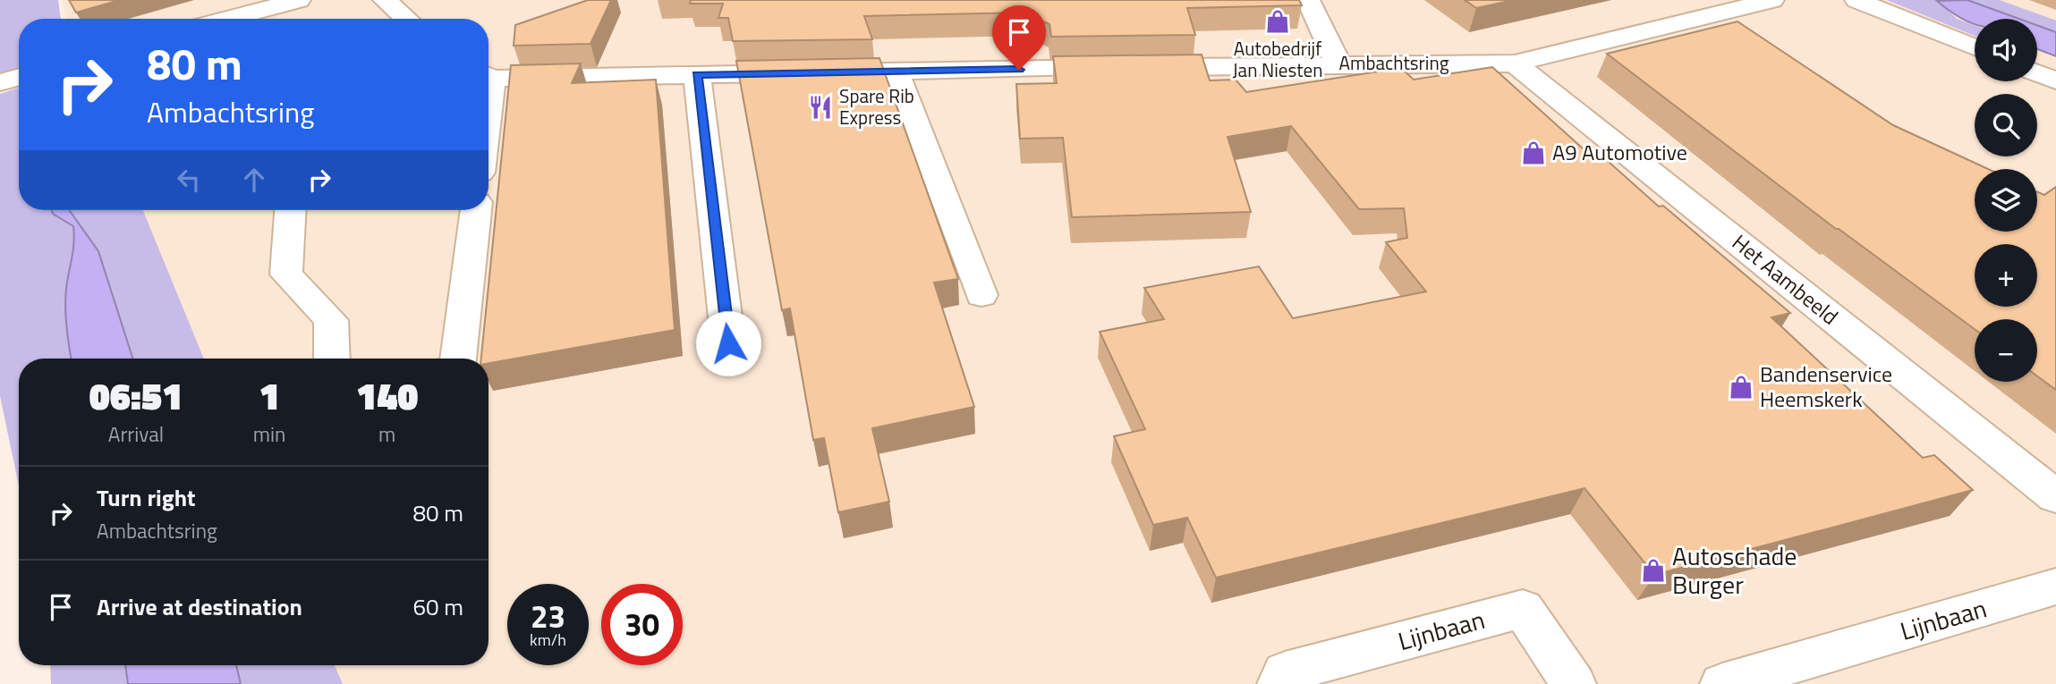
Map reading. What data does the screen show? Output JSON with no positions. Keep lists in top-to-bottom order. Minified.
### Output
{"streets":{"street":["Ambachtsring","Het Aambeeld","Lijnbaan"]},"crossings":[["Ambachtsring","Het Aambeeld"]],"places":{"shop":["Autobedrijf Jan Niesten","A9 Automotive","Bandenservice Heemskerk","Autoschade Burger"],"restaurant":["Spare Rib Express"]},"page":{"map_buttons":["+","−"],"turn":["80 m","Ambachtsring"],"eta":["06:51","Arrival","1","min","140","m"],"list":[{"name":"Turn right","note":"Ambachtsring","value":"80 m"},{"name":"Arrive at destination","value":"60 m"}],"speed":"23 km/h","limit":"30"}}
